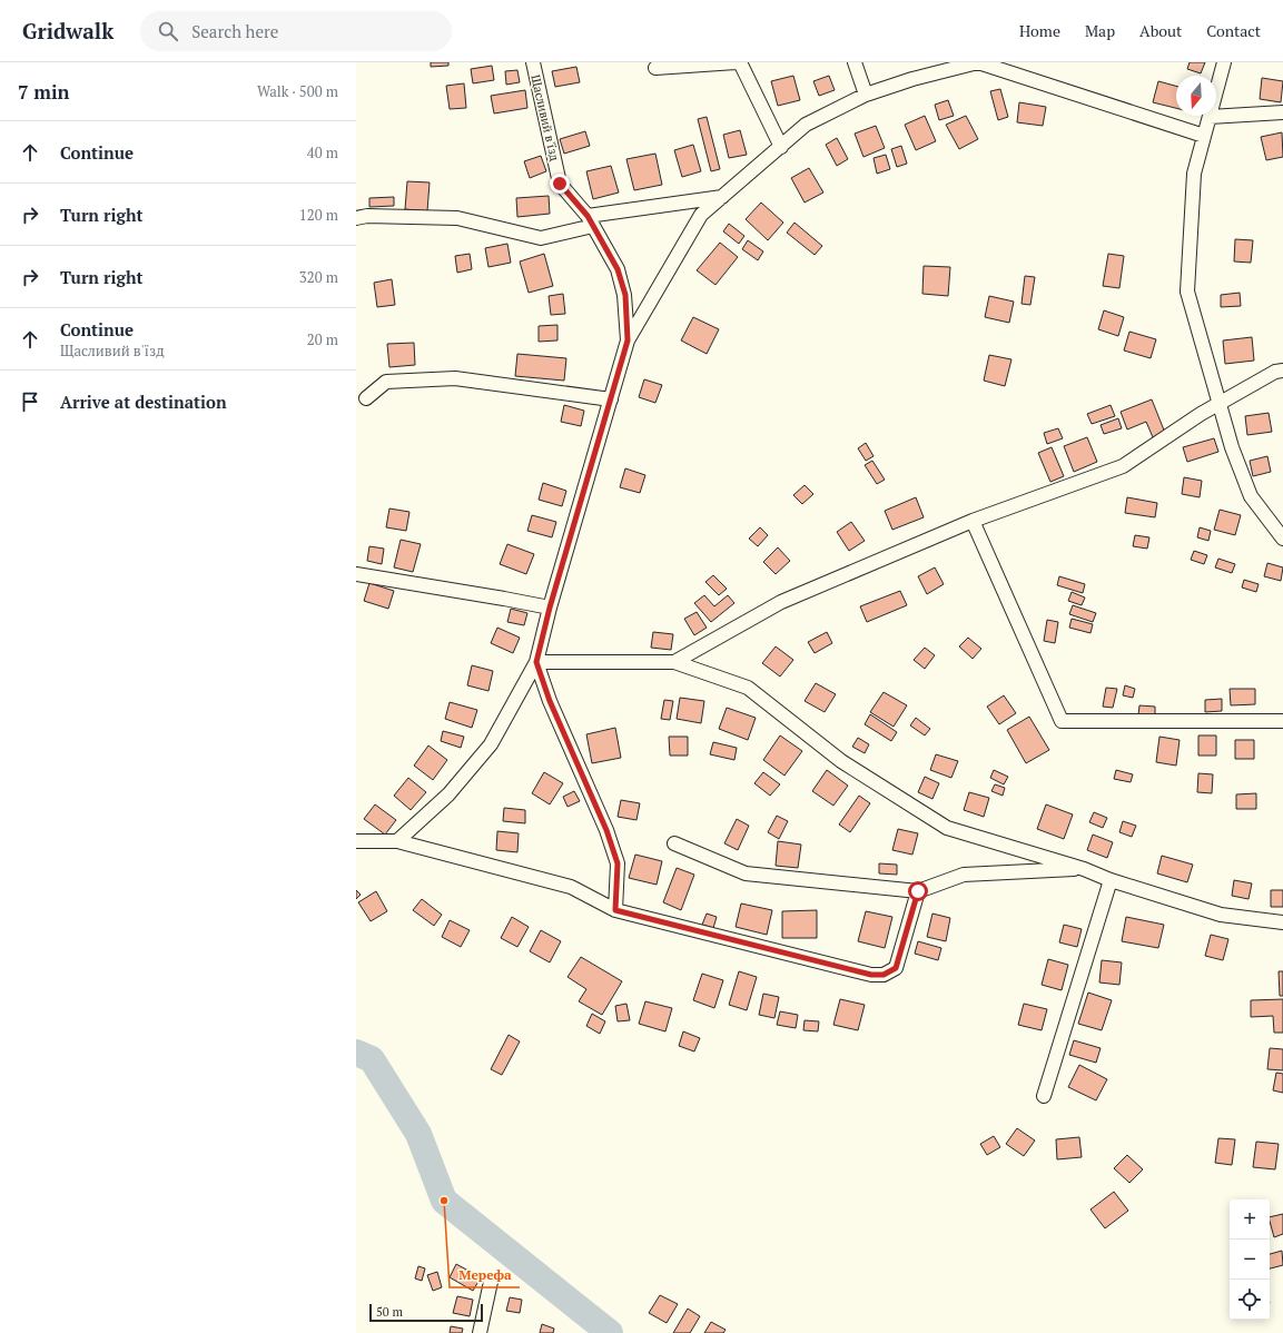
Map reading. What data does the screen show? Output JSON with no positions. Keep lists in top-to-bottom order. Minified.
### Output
{"streets":{"street":["Щасливий в'їзд"]},"places":["Мерефа"],"scale_bar":"50 m","north":"bottom","page":{"header":"Gridwalk","search":"Search here","nav":["Home","Map","About","Contact"],"heading":["7 min","Walk · 500 m"],"list":[["Continue","40 m"],["Turn right","120 m"],["Turn right","320 m"],["Continue","Щасливий в'їзд","20 m"],"Arrive at destination"],"map_buttons":["+","−"],"scale":"50 m"}}
